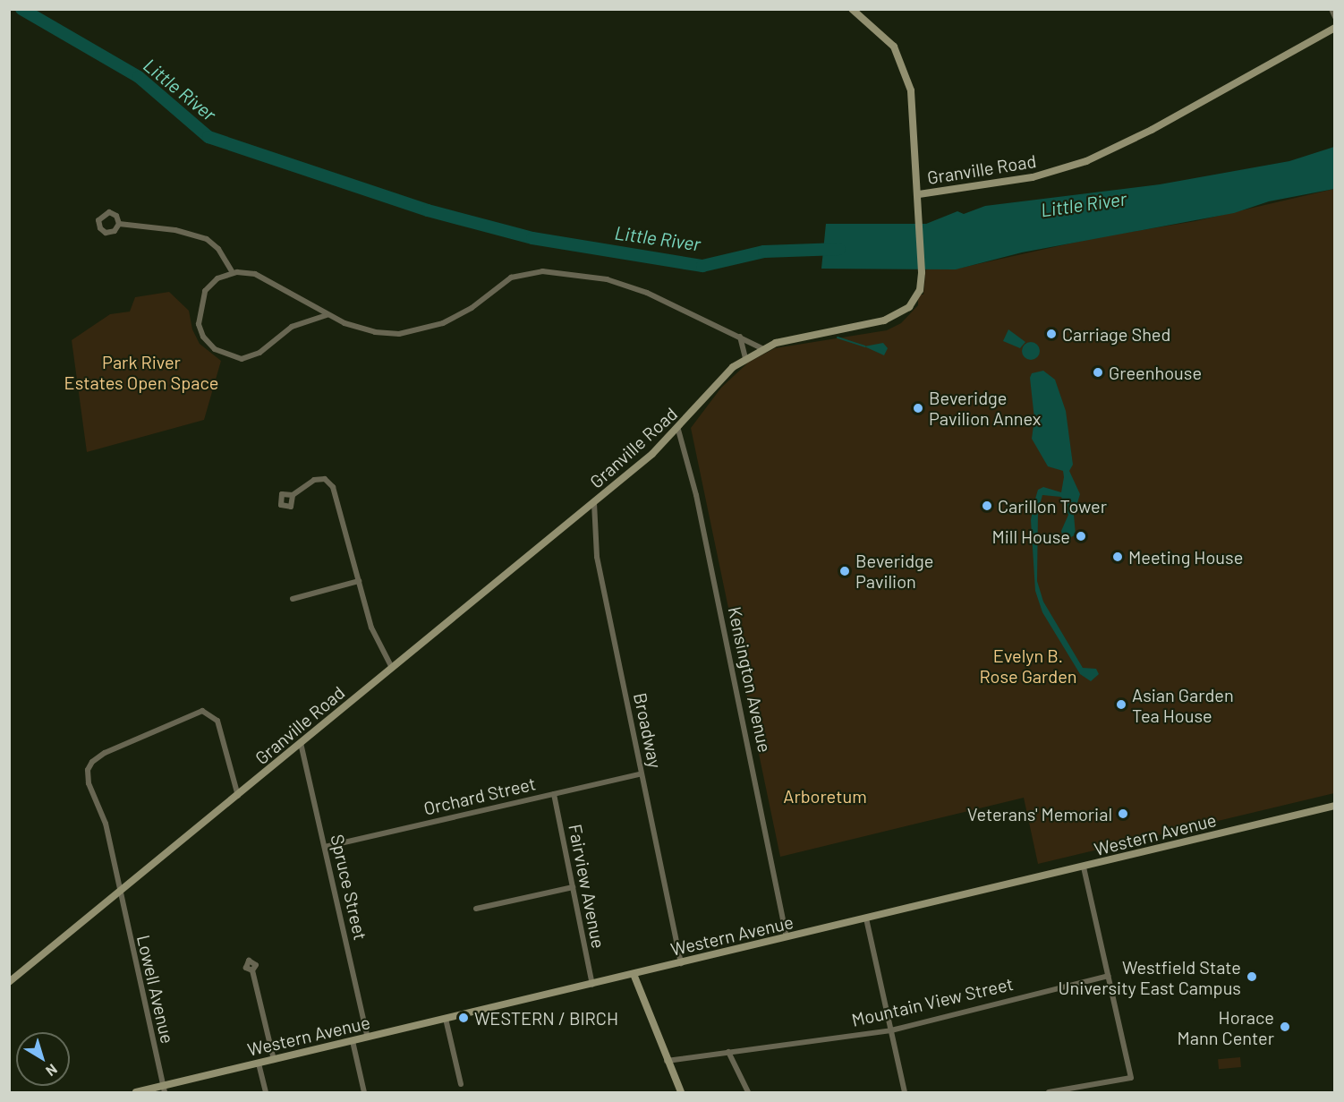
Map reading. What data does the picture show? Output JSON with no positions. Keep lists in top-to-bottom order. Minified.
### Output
{"streets":{"street":["Granville Road","Kensington Avenue","Broadway","Orchard Street","Western Avenue","Fairview Avenue","Spruce Street","Lowell Avenue","Mountain View Street"]},"crossings":[["Granville Road","Kensington Avenue"],["Granville Road","Broadway"],["Granville Road","Spruce Street"],["Granville Road","Lowell Avenue"],["Kensington Avenue","Western Avenue"],["Broadway","Orchard Street"],["Broadway","Western Avenue"],["Orchard Street","Fairview Avenue"],["Orchard Street","Spruce Street"],["Western Avenue","Fairview Avenue"],["Western Avenue","Spruce Street"],["Western Avenue","Lowell Avenue"]],"water":["Little River"],"parks":["Park River Estates Open Space","Evelyn B. Rose Garden","Arboretum"],"places":["Carriage Shed","Greenhouse","Beveridge Pavilion Annex","Carillon Tower","Mill House","Meeting House","Beveridge Pavilion","Asian Garden Tea House","Veterans' Memorial","Westfield State University East Campus","WESTERN / BIRCH","Horace Mann Center"],"north":"bottom right"}
